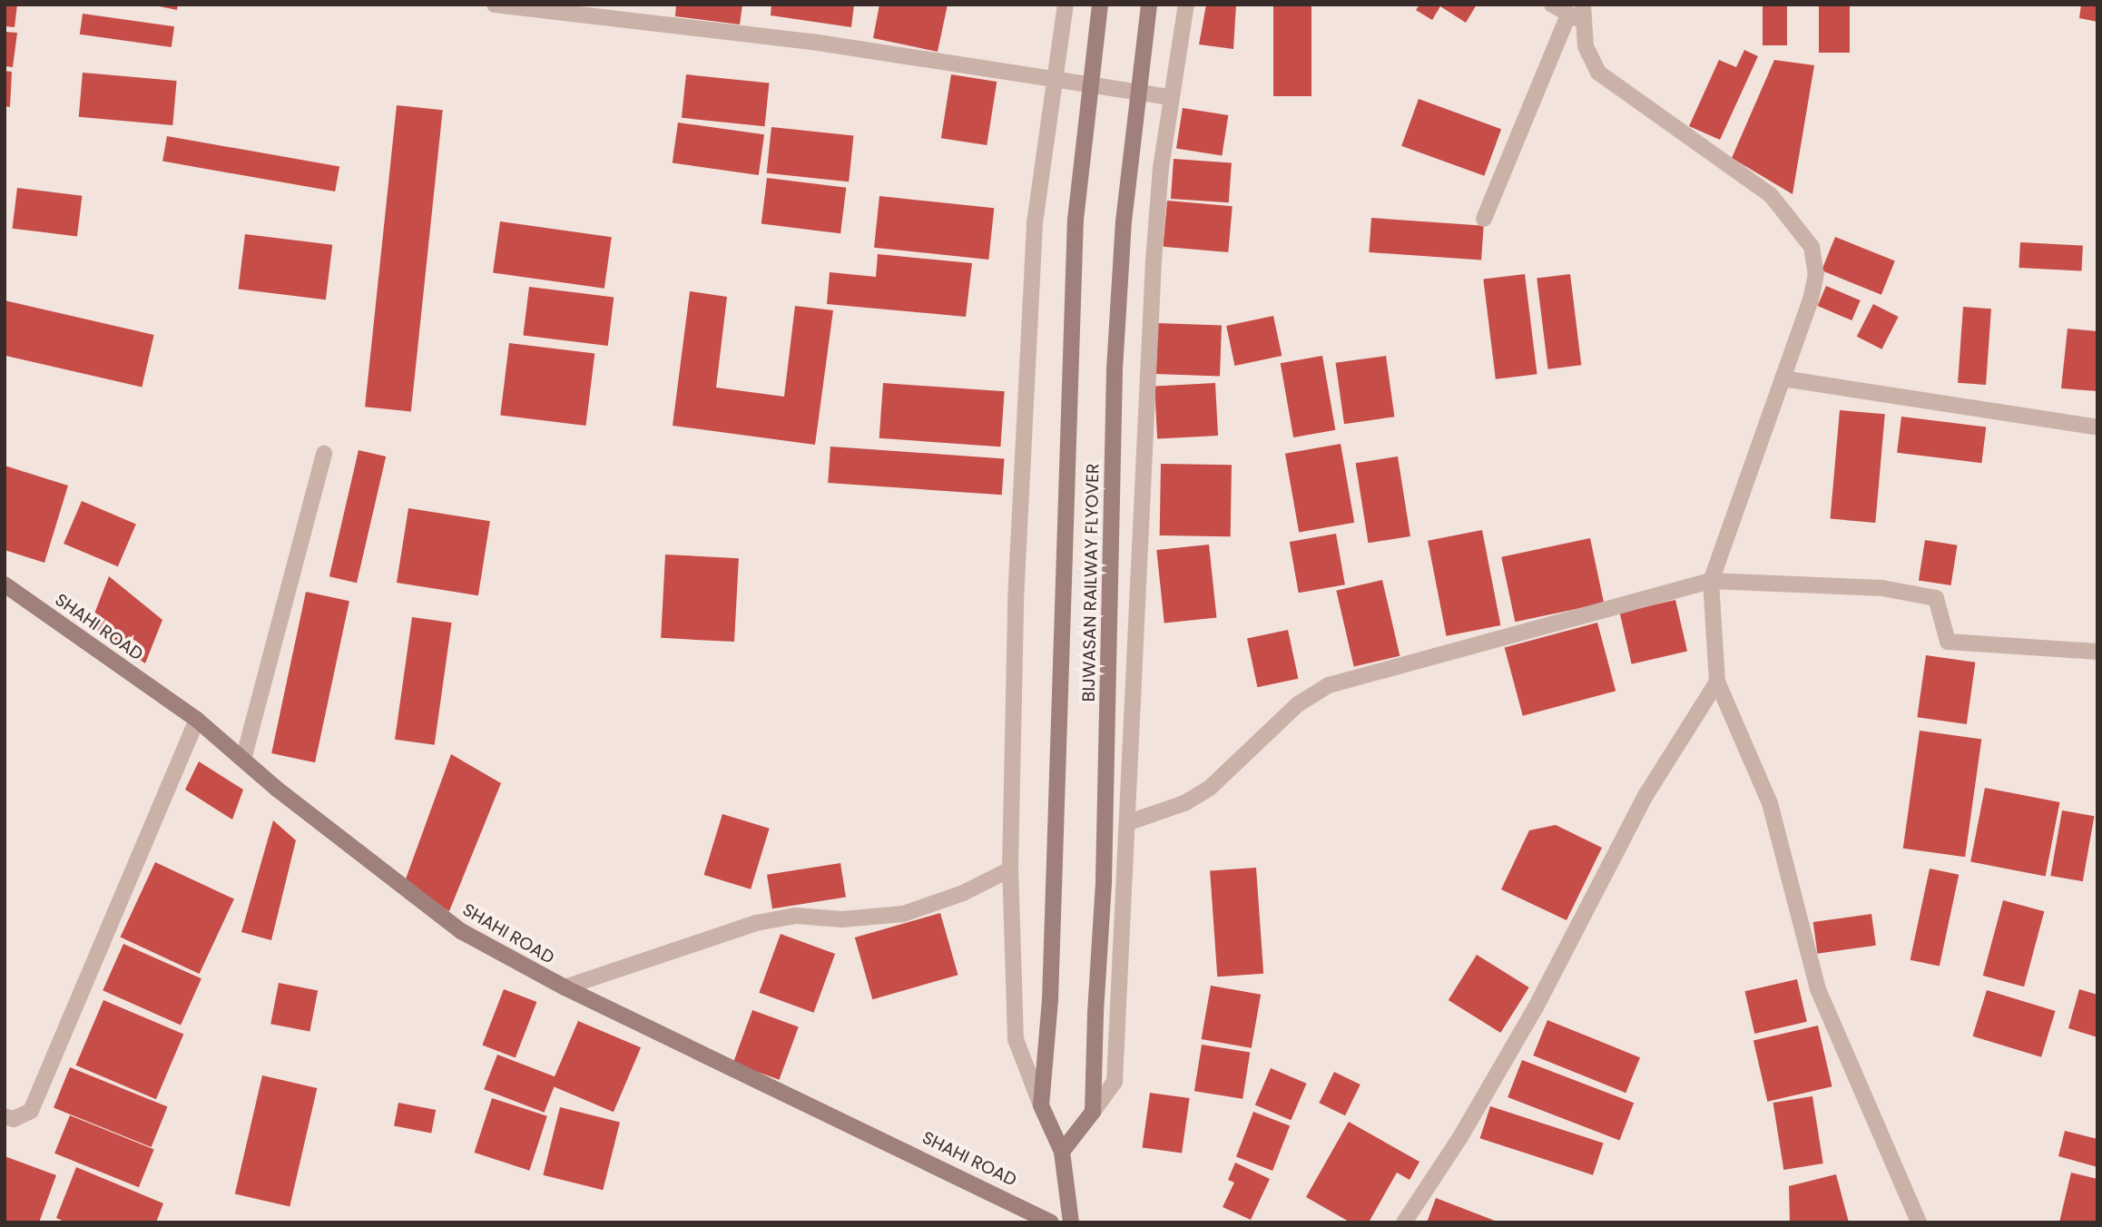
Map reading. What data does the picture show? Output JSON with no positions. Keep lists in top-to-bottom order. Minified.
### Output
{"streets":{"main road":["BIJWASAN RAILWAY FLYOVER","SHAHI ROAD"]}}
